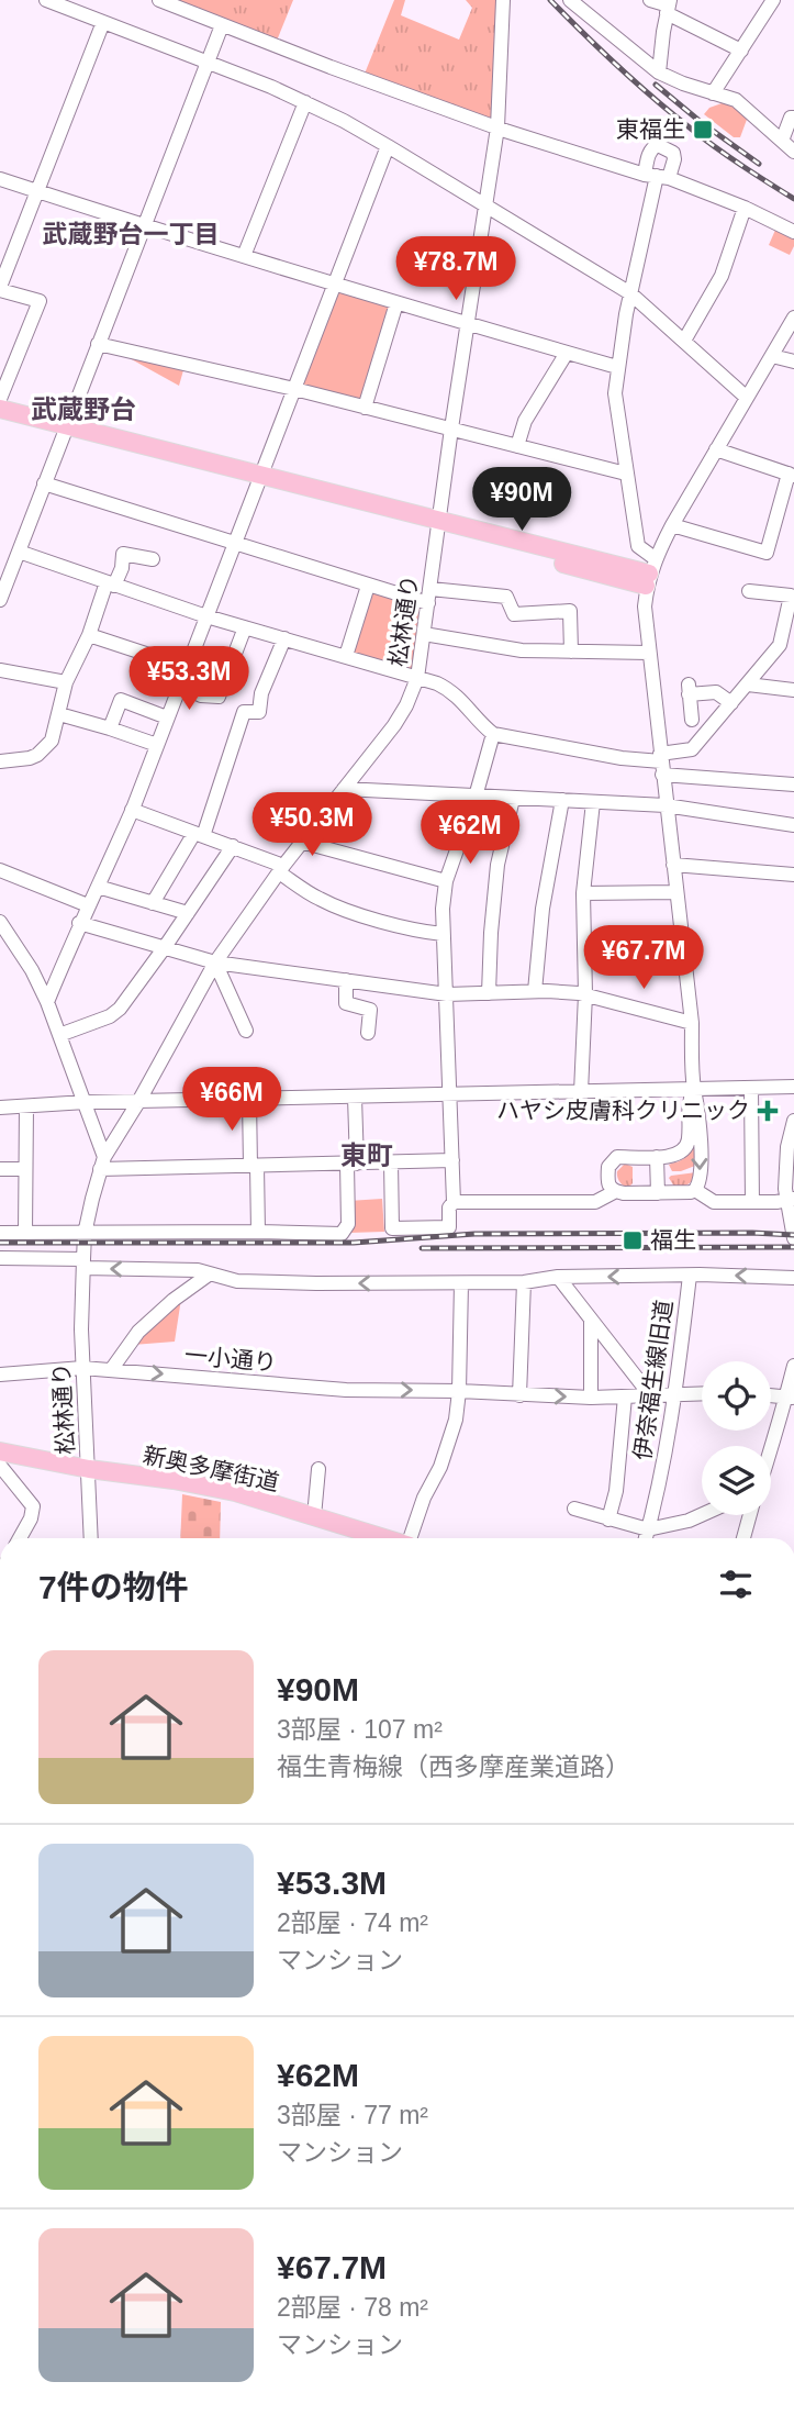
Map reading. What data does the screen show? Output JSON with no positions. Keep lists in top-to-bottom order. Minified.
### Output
{"streets":{"main road":["新奥多摩街道"],"street":["松林通り","一小通り","伊奈福生線旧道"]},"crossings":[["松林通り","一小通り"],["松林通り","新奥多摩街道"],["一小通り","伊奈福生線旧道"]],"districts":["武蔵野台一丁目","武蔵野台","東町"],"places":{"transit":["東福生","福生"],"health":["ハヤシ皮膚科クリニック"]},"page":{"price":["¥78.7M","¥90M","¥53.3M","¥50.3M","¥62M","¥67.7M","¥66M"],"heading":"7件の物件","list":[{"name":"¥90M","note":"3部屋 · 107 m² · 福生青梅線（西多摩産業道路）"},{"name":"¥53.3M","note":"2部屋 · 74 m² · マンション"},{"name":"¥62M","note":"3部屋 · 77 m² · マンション"},{"name":"¥67.7M","note":"2部屋 · 78 m² · マンション"}]}}
